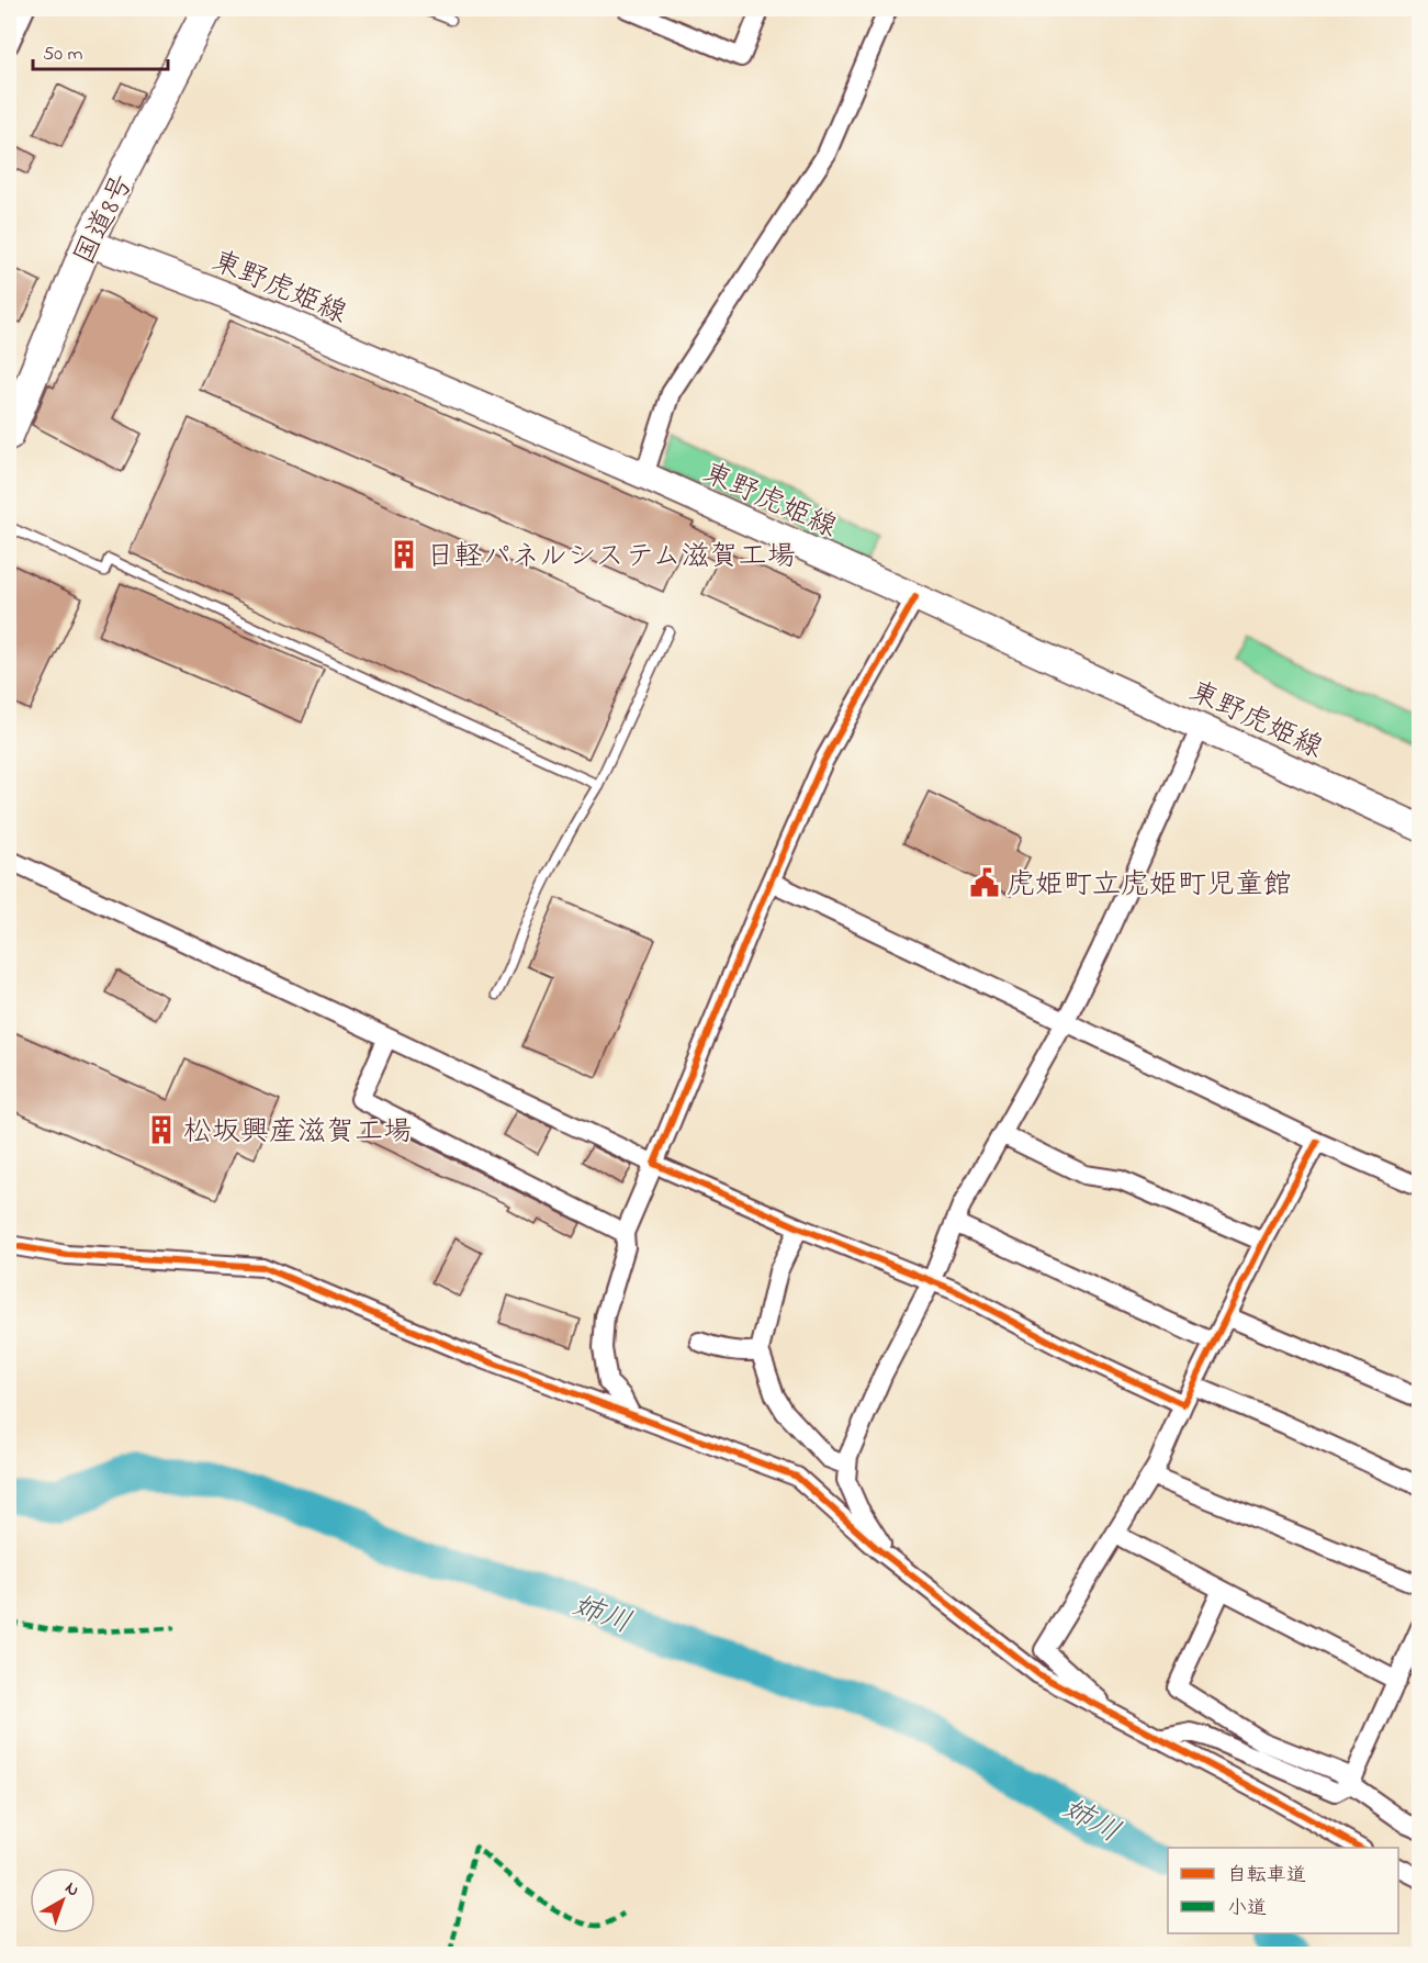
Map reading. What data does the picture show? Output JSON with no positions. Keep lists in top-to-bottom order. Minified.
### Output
{"streets":{"highway":["国道8号"],"main road":["東野虎姫線"]},"crossings":[["国道8号","東野虎姫線"]],"water":["姉川"],"places":{"building":["日軽パネルシステム滋賀工場","松坂興産滋賀工場"],"public building":["虎姫町立虎姫町児童館"]},"legend":["自転車道","小道"],"scale_bar":"50 m","north":"top right"}
